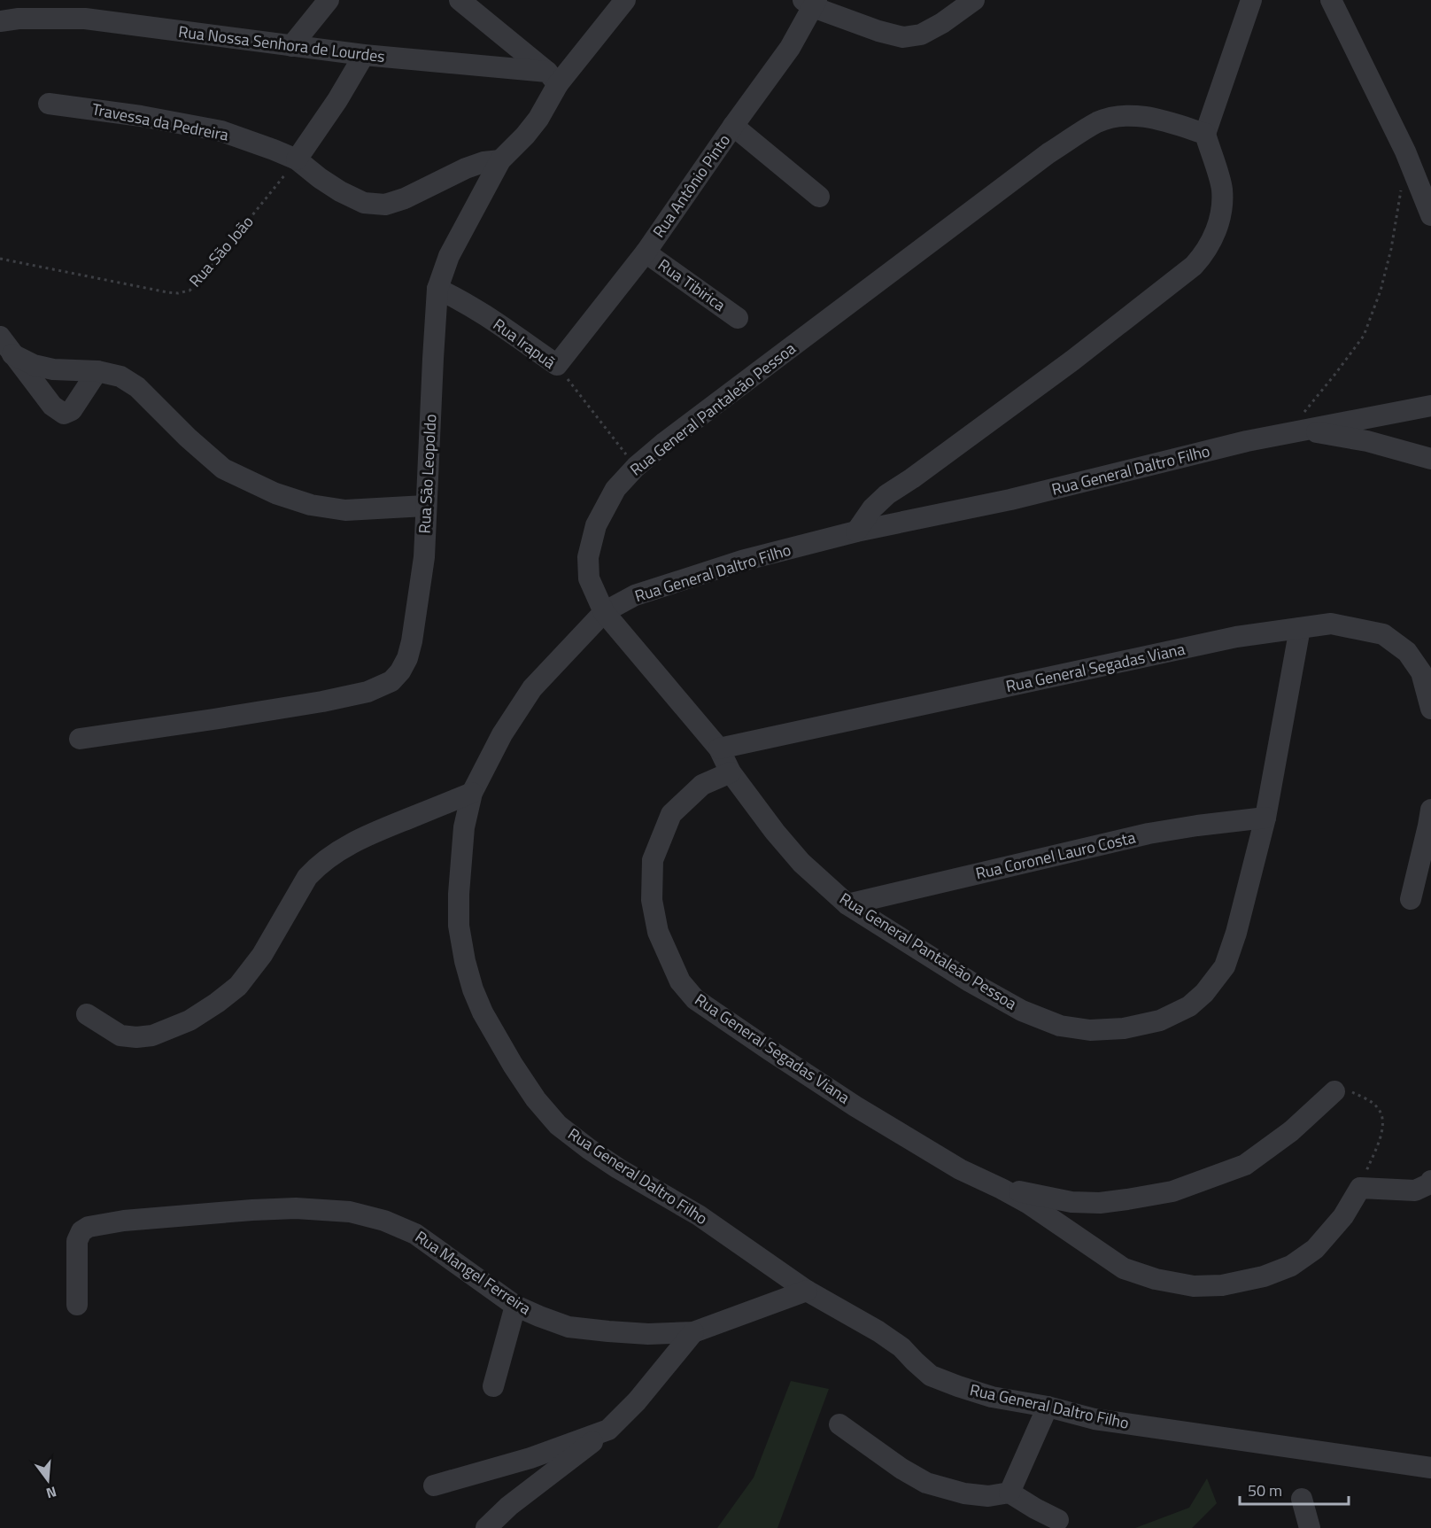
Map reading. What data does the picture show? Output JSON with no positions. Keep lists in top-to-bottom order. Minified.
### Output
{"streets":{"street":["Rua Nossa Senhora de Lourdes","Travessa da Pedreira","Rua Antônio Pinto","Rua Tibirica","Rua Irapuã","Rua General Pantaleão Pessoa","Rua General Daltro Filho","Rua São Leopoldo","Rua General Segadas Viana","Rua Coronel Lauro Costa","Rua Mangel Ferreira"],"path":["Rua São João"]},"crossings":[["Rua Nossa Senhora de Lourdes","Rua São Leopoldo"],["Travessa da Pedreira","Rua São João"],["Travessa da Pedreira","Rua São Leopoldo"],["Rua Antônio Pinto","Rua Tibirica"],["Rua Antônio Pinto","Rua Irapuã"],["Rua Irapuã","Rua General Pantaleão Pessoa"],["Rua Irapuã","Rua São Leopoldo"],["Rua General Pantaleão Pessoa","Rua General Daltro Filho"],["Rua General Pantaleão Pessoa","Rua General Segadas Viana"],["Rua General Pantaleão Pessoa","Rua Coronel Lauro Costa"],["Rua General Daltro Filho","Rua Mangel Ferreira"]],"scale_bar":"50 m","north":"bottom"}
